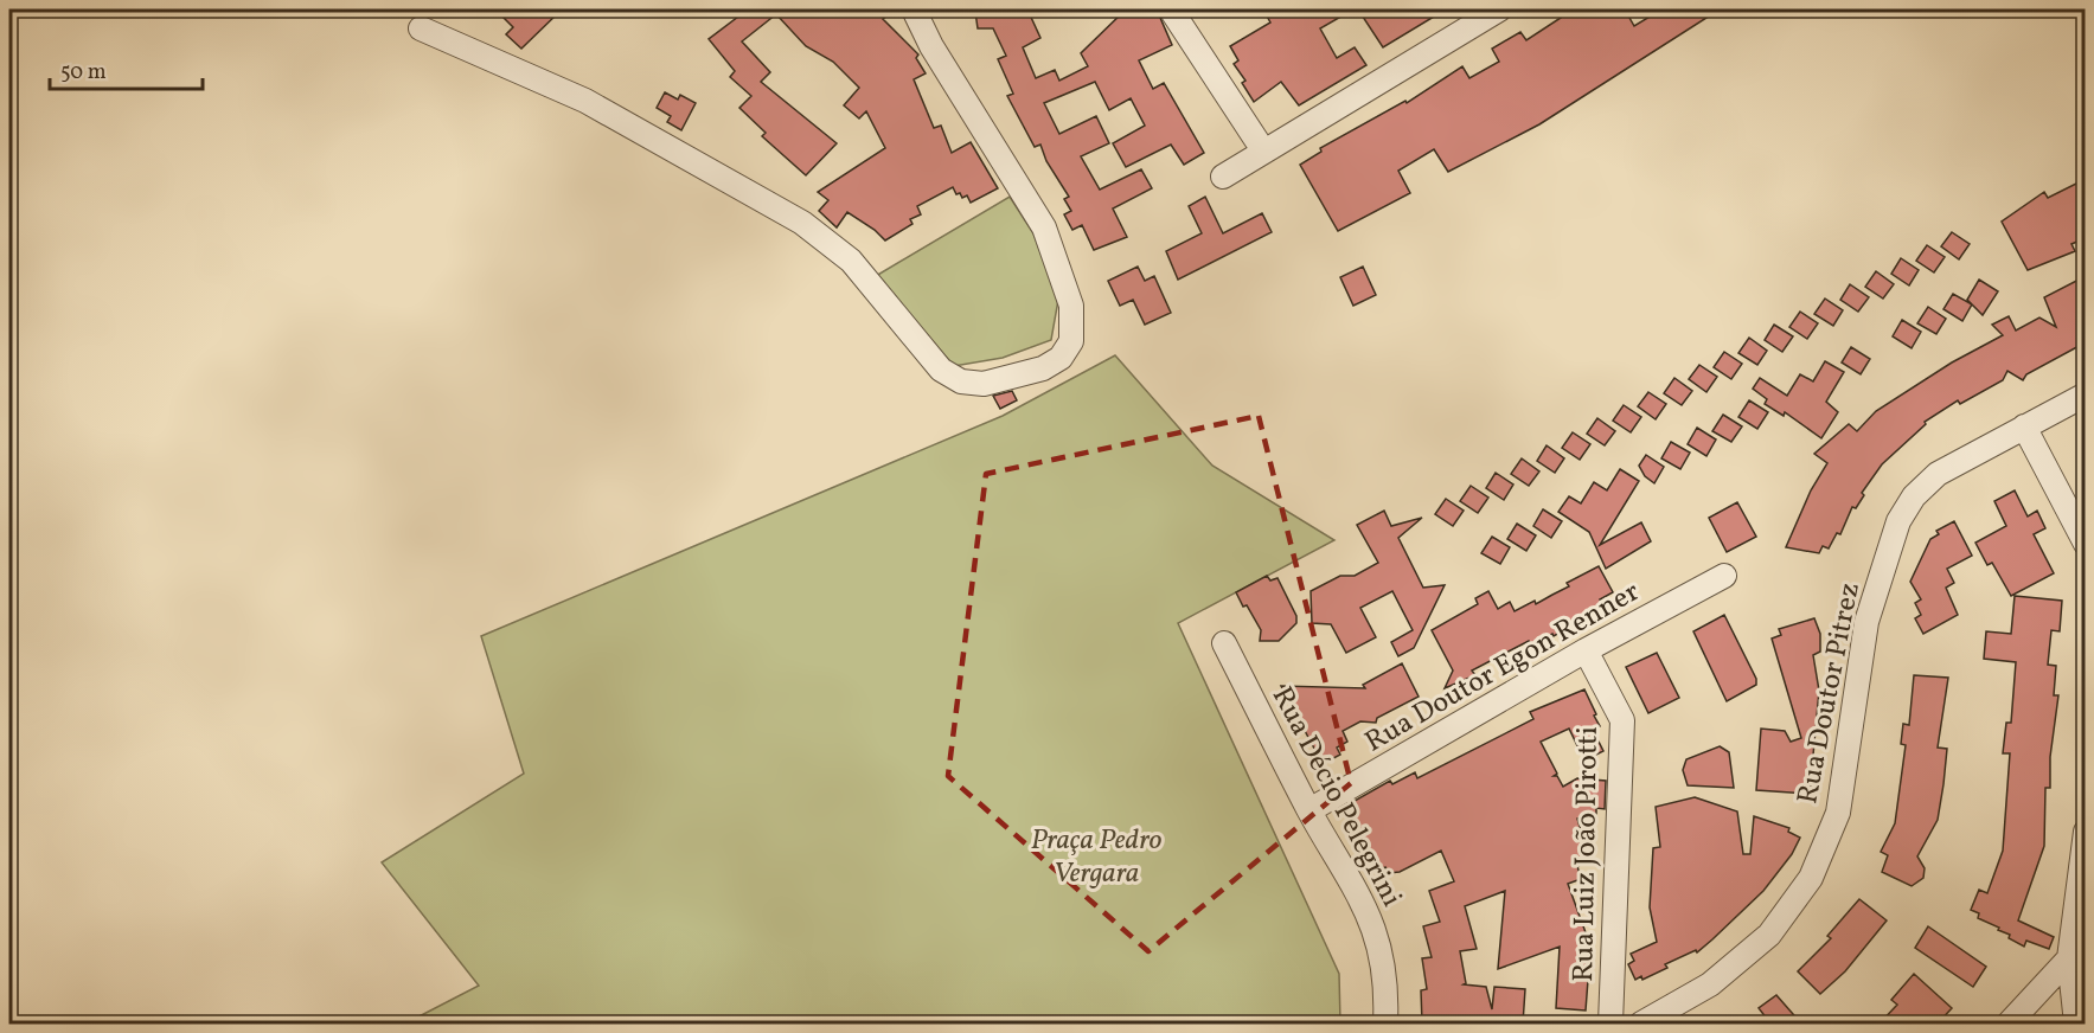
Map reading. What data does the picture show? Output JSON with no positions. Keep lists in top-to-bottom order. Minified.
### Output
{"streets":{"street":["Rua Doutor Egon Renner","Rua Doutor Pitrez","Rua Décio Pelegrini","Rua Luiz João Pirotti"]},"crossings":[["Rua Doutor Egon Renner","Rua Décio Pelegrini"],["Rua Doutor Egon Renner","Rua Luiz João Pirotti"]],"parks":["Praça Pedro Vergara"],"scale_bar":"50 m"}
